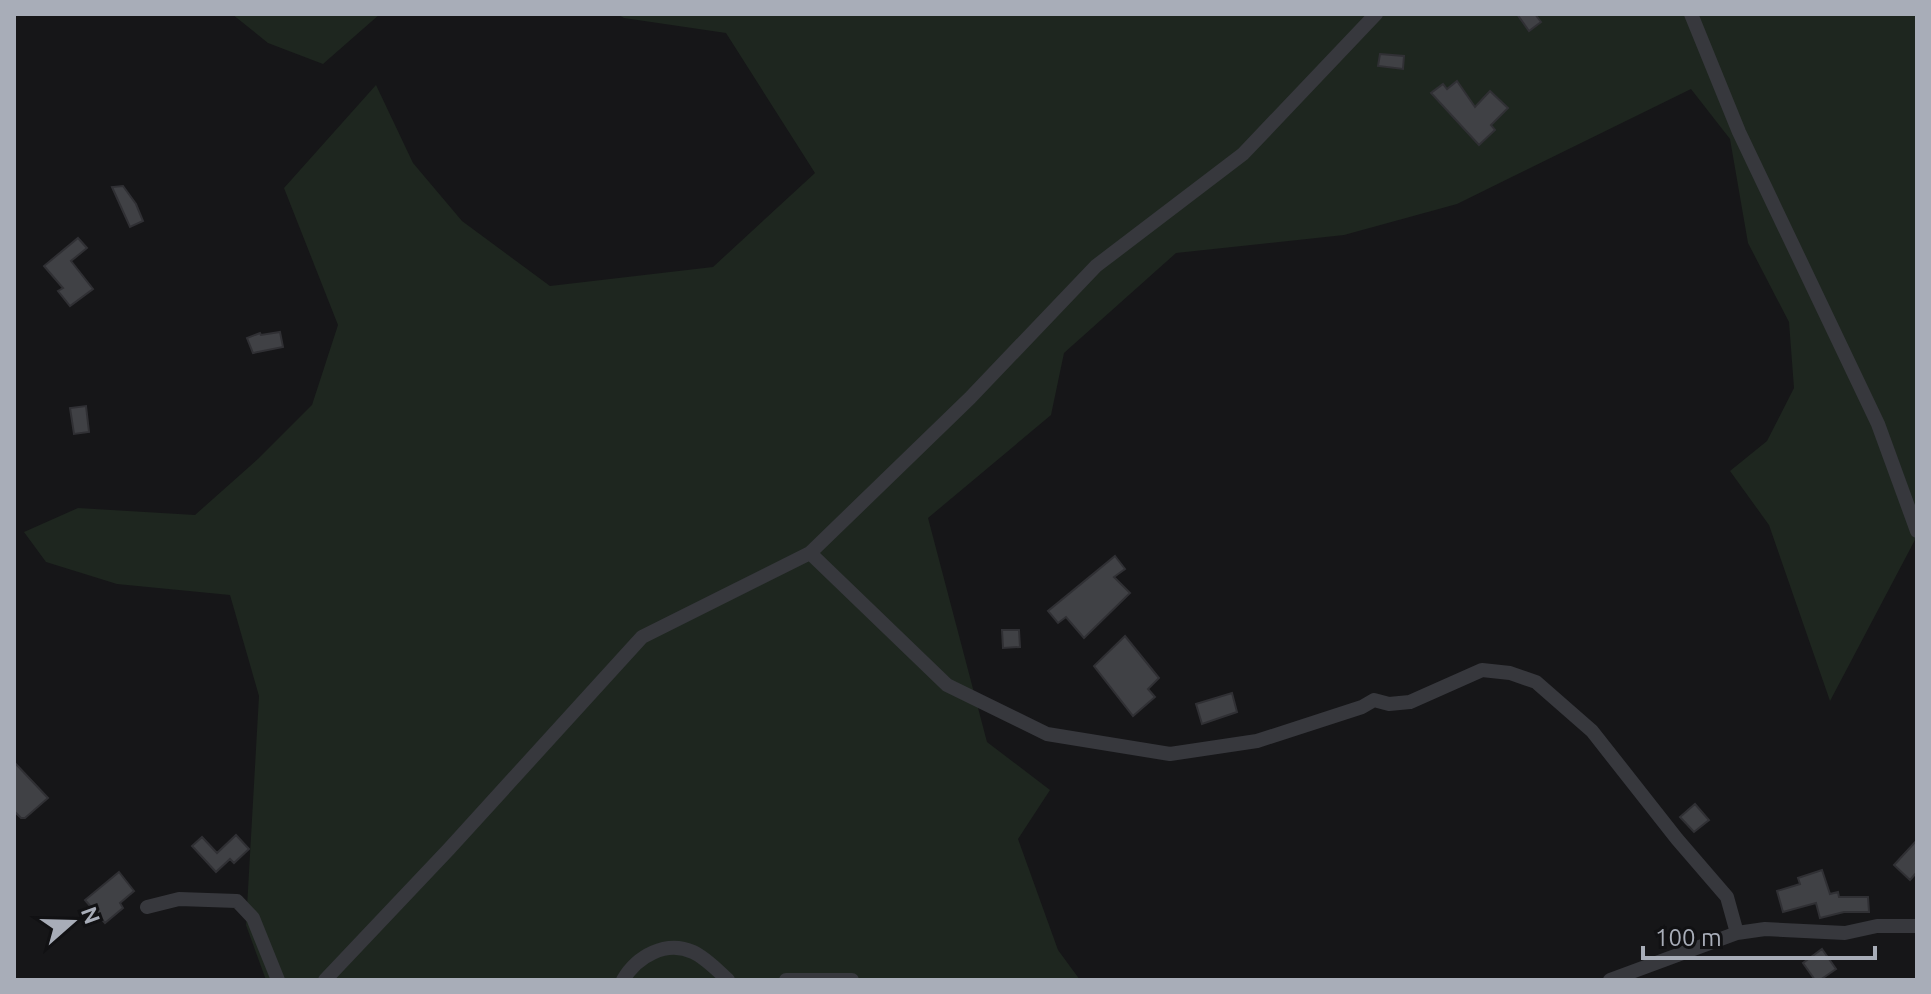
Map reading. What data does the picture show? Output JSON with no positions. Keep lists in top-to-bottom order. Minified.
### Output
{"scale_bar":"100 m","north":"right"}
